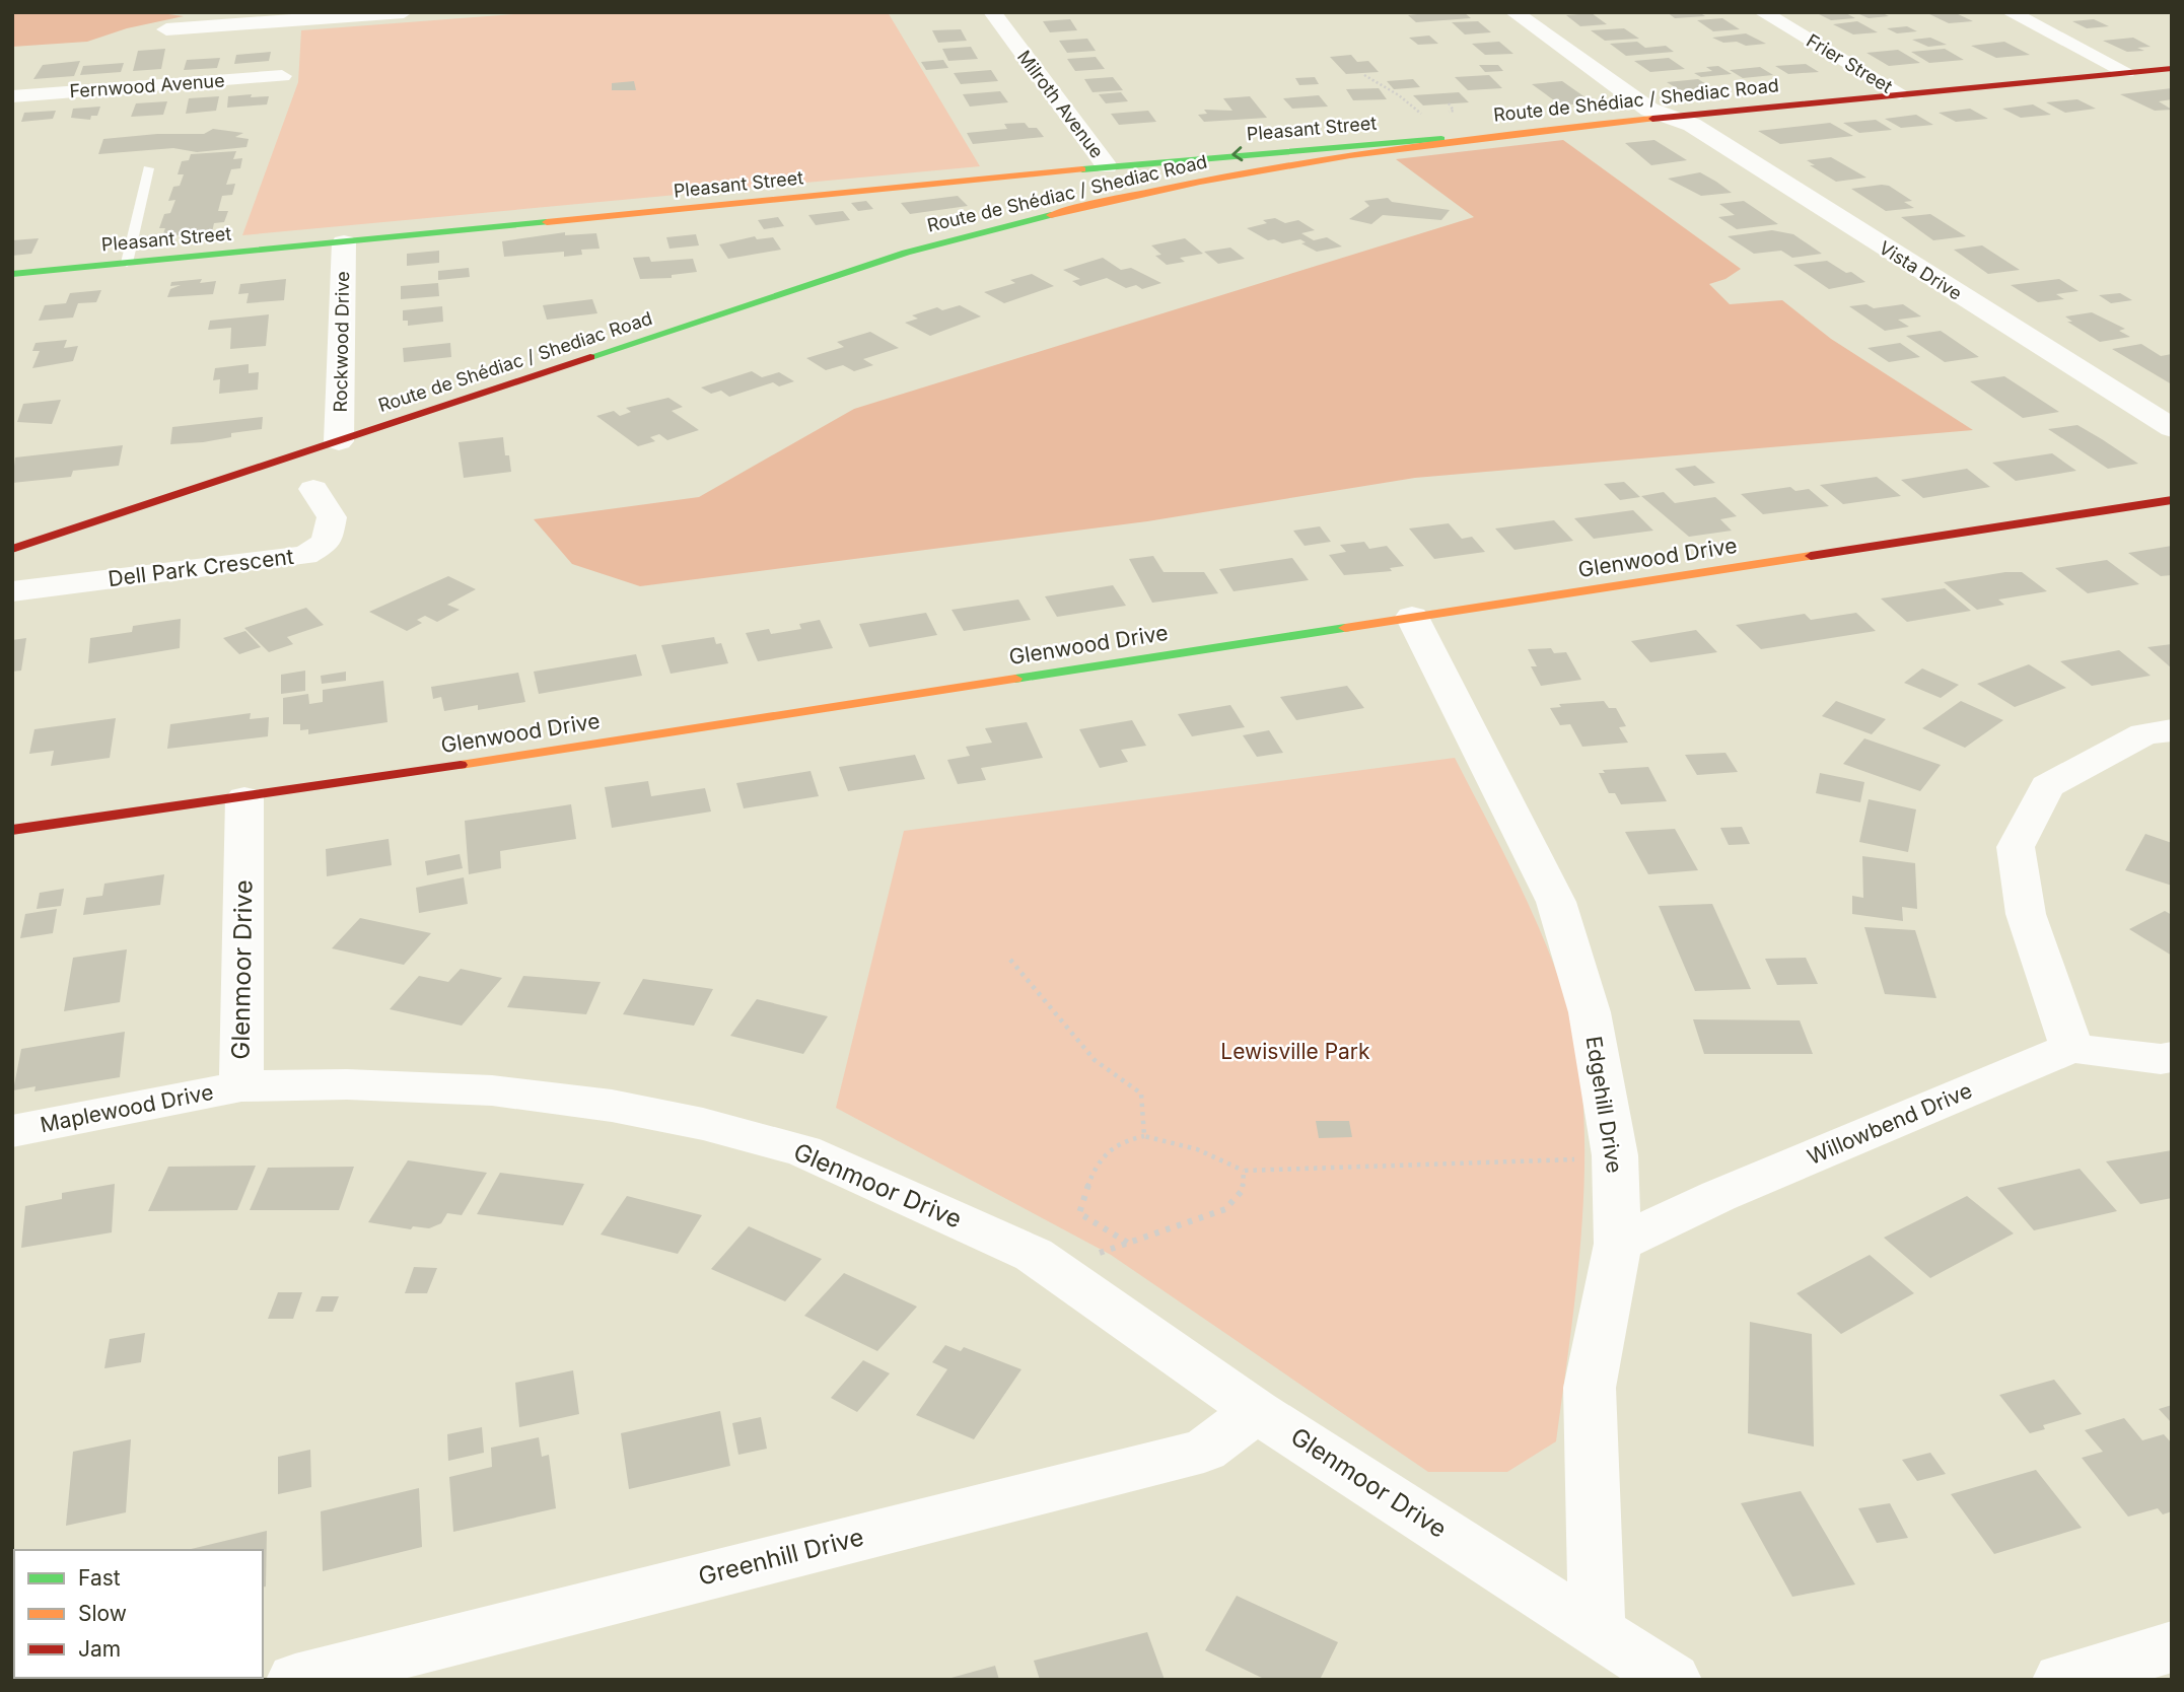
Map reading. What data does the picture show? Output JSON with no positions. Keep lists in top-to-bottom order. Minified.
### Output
{"streets":{"street":["Frier Street","Fernwood Avenue","Route de Shédiac / Shediac Road","Milroth Avenue","Pleasant Street","Vista Drive","Rockwood Drive","Glenwood Drive","Dell Park Crescent","Glenmoor Drive","Edgehill Drive","Maplewood Drive","Willowbend Drive","Greenhill Drive"]},"crossings":[["Frier Street","Route de Shédiac / Shediac Road"],["Route de Shédiac / Shediac Road","Milroth Avenue"],["Route de Shédiac / Shediac Road","Pleasant Street"],["Route de Shédiac / Shediac Road","Vista Drive"],["Route de Shédiac / Shediac Road","Rockwood Drive"],["Milroth Avenue","Pleasant Street"],["Pleasant Street","Rockwood Drive"],["Glenwood Drive","Glenmoor Drive"],["Glenwood Drive","Edgehill Drive"],["Glenmoor Drive","Edgehill Drive"],["Glenmoor Drive","Maplewood Drive"],["Glenmoor Drive","Greenhill Drive"],["Edgehill Drive","Willowbend Drive"]],"parks":["Lewisville Park"],"legend":["Fast","Slow","Jam"]}
